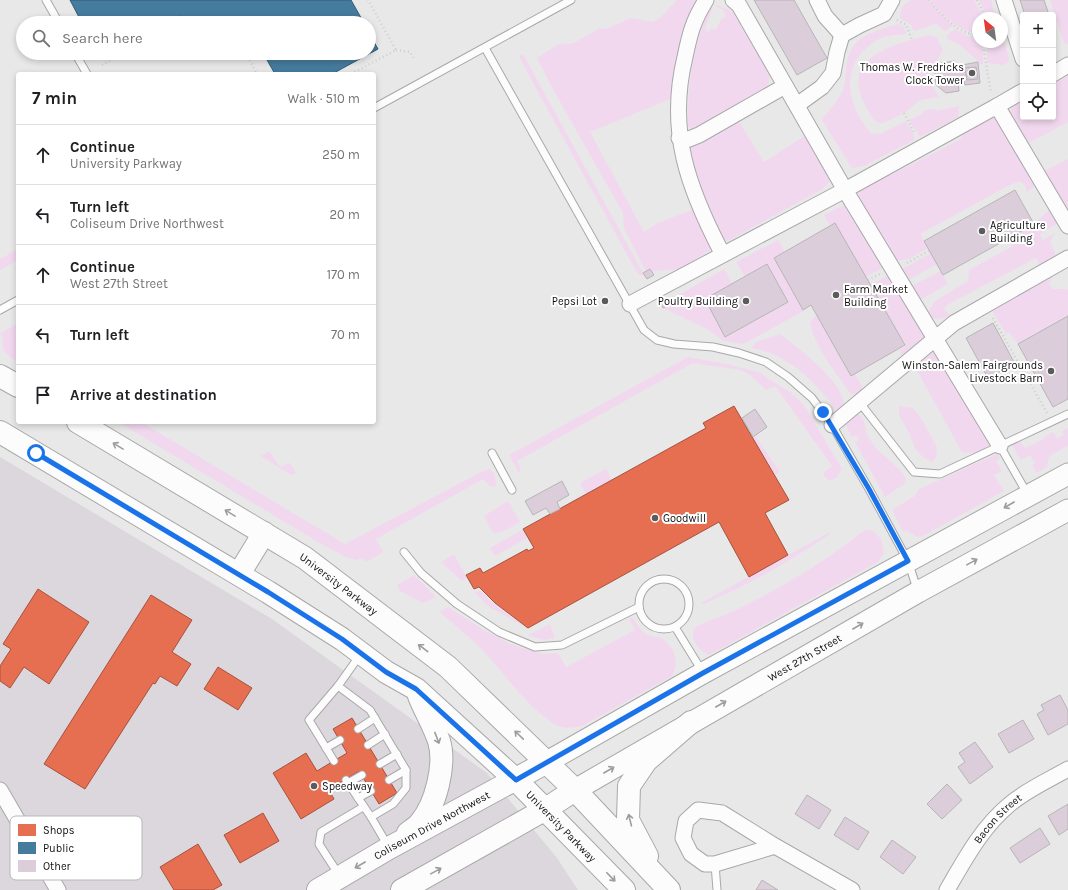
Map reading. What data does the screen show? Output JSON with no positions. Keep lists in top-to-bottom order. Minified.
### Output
{"streets":{"main road":["University Parkway","West 27th Street","Coliseum Drive Northwest"],"street":["Bacon Street"]},"crossings":[["University Parkway","West 27th Street"],["University Parkway","Coliseum Drive Northwest"]],"places":["Thomas W. Fredricks Clock Tower","Agriculture Building","Farm Market Building","Pepsi Lot","Poultry Building","Winston-Salem Fairgrounds Livestock Barn","Goodwill","Speedway"],"legend":["Shops","Public","Other"],"north":"top left","page":{"map_buttons":["+","−"],"search":"Search here","heading":["7 min","Walk · 510 m"],"list":[["Continue","University Parkway","250 m"],["Turn left","Coliseum Drive Northwest","20 m"],["Continue","West 27th Street","170 m"],["Turn left","70 m"],"Arrive at destination"]}}
